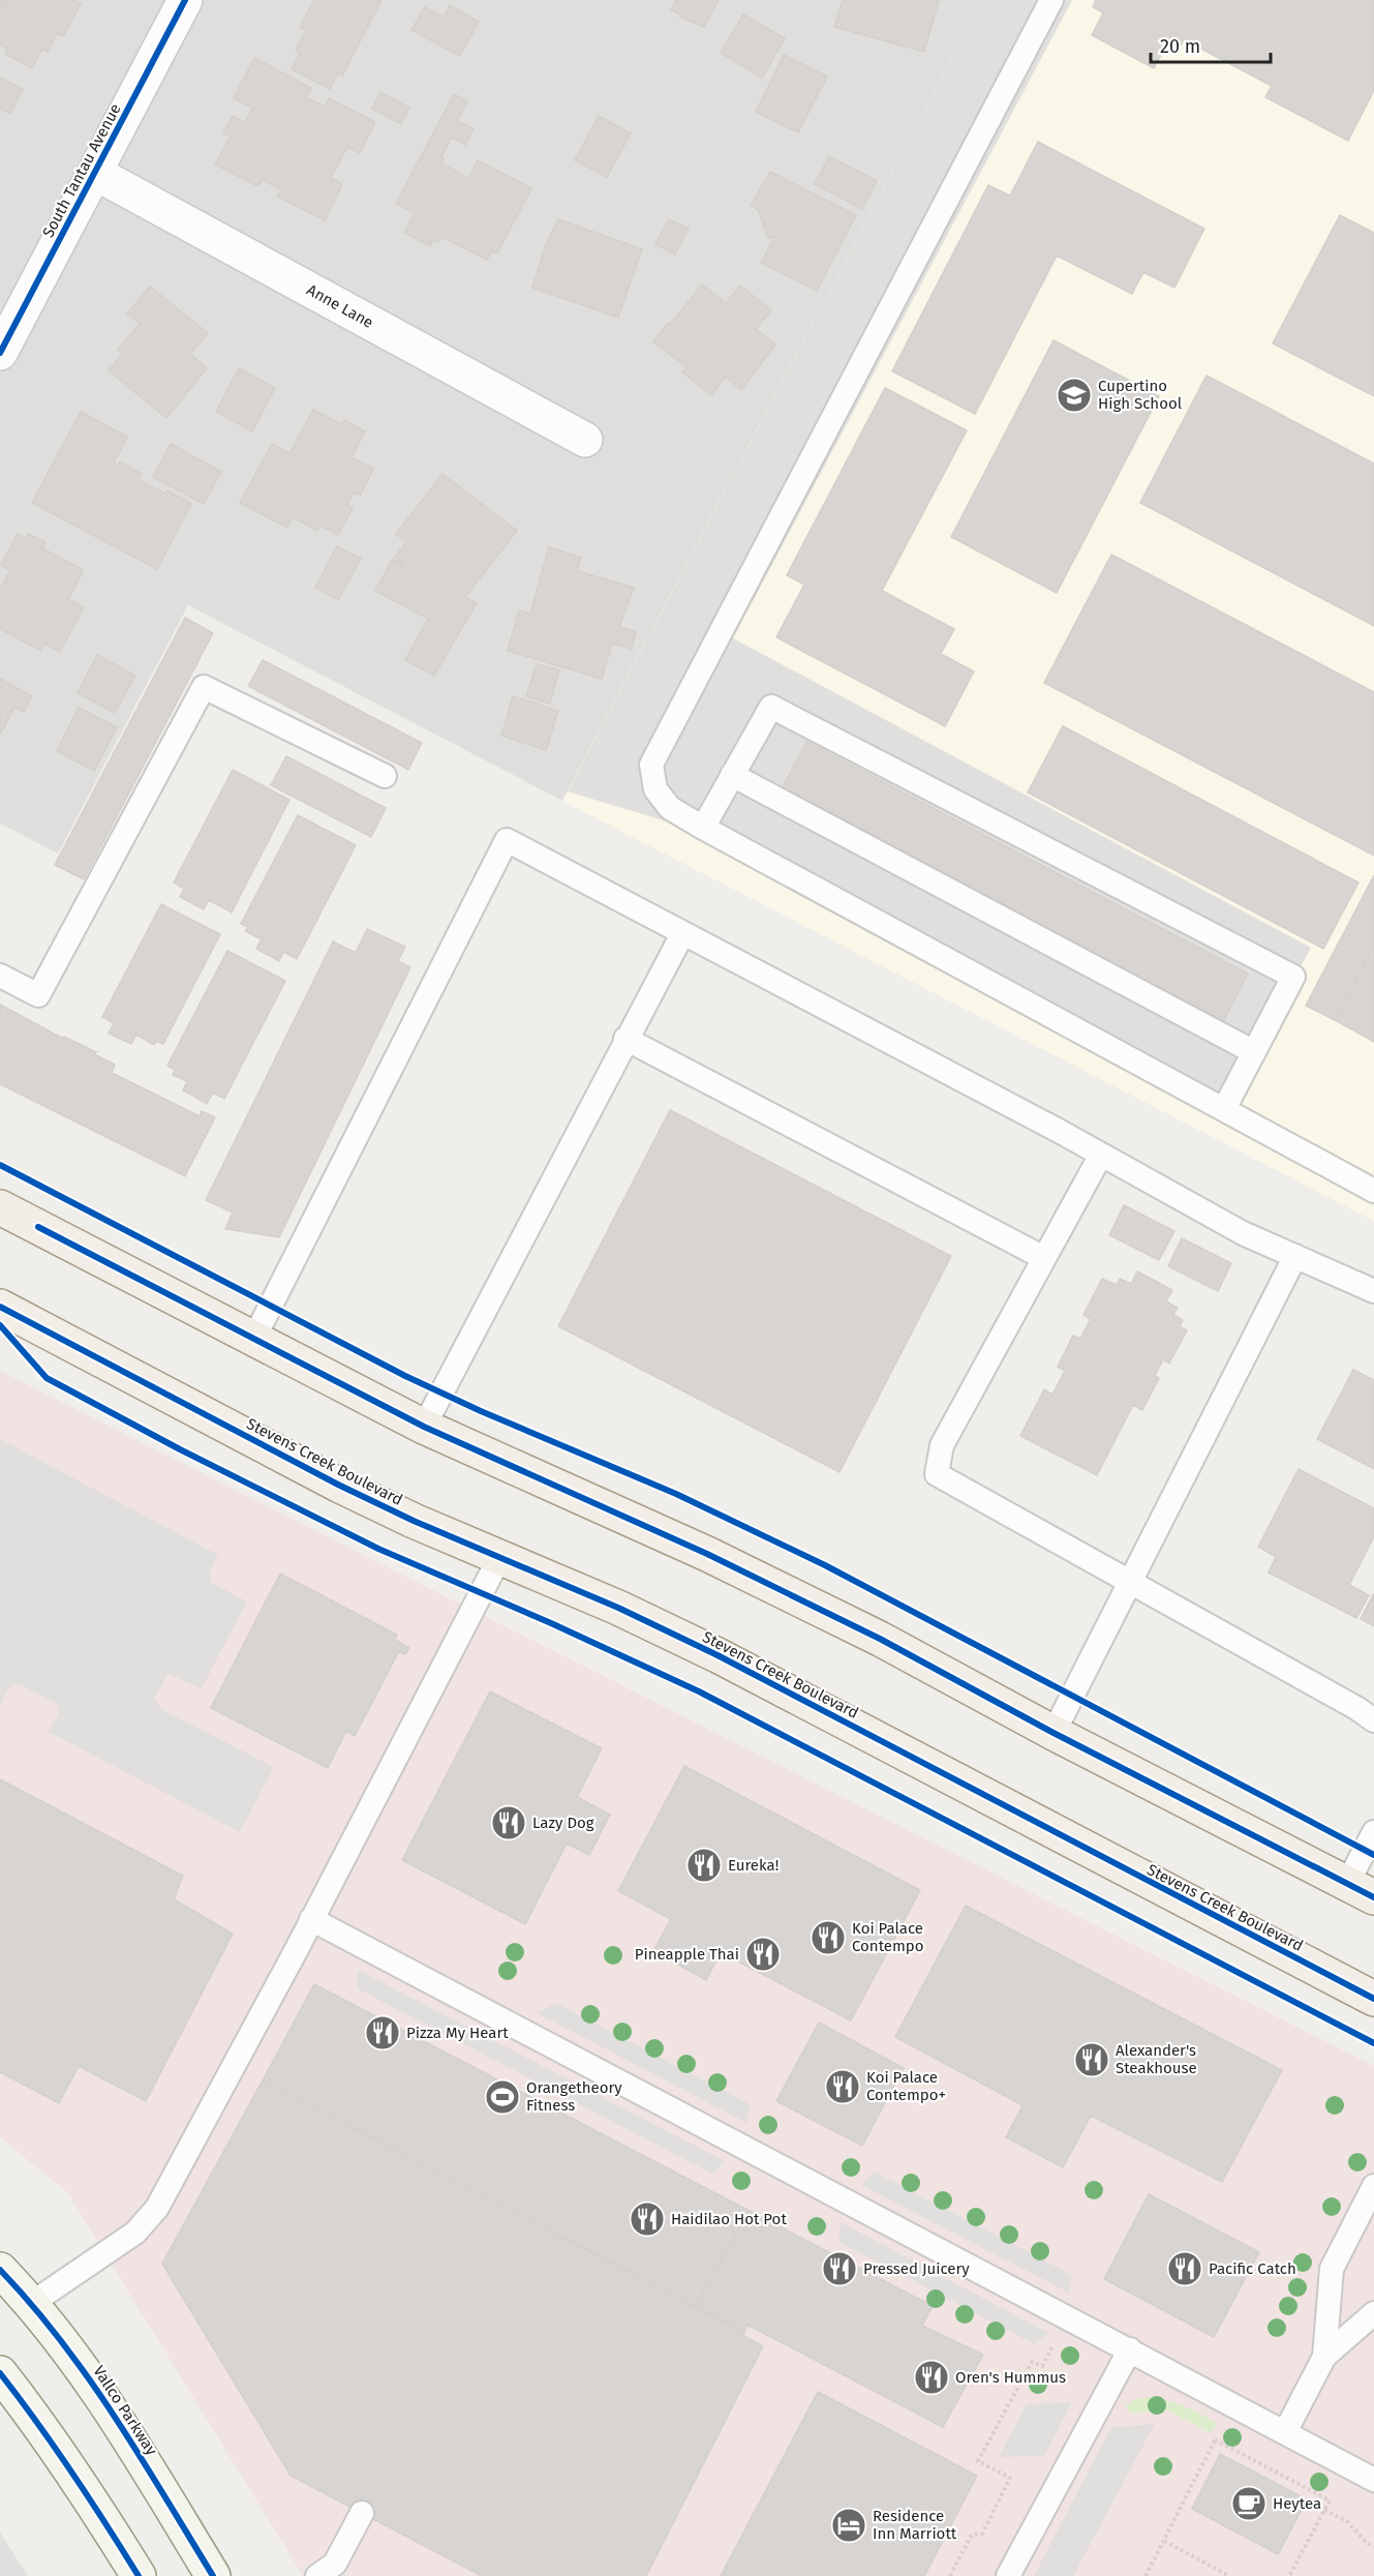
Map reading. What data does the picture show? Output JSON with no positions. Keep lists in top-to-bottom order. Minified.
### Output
{"streets":{"main road":["Stevens Creek Boulevard","Vallco Parkway"],"street":["South Tantau Avenue","Anne Lane"]},"crossings":[["South Tantau Avenue","Anne Lane"]],"places":{"school or university":["Cupertino High School"],"restaurant":["Lazy Dog","Eureka!","Koi Palace Contempo","Pineapple Thai","Pizza My Heart","Alexander's Steakhouse","Koi Palace Contempo+","Haidilao Hot Pot","Pressed Juicery","Pacific Catch","Oren's Hummus"],"sports":["Orangetheory Fitness"],"cafe":["Heytea"],"hotel":["Residence Inn Marriott"]},"scale_bar":"20 m"}
